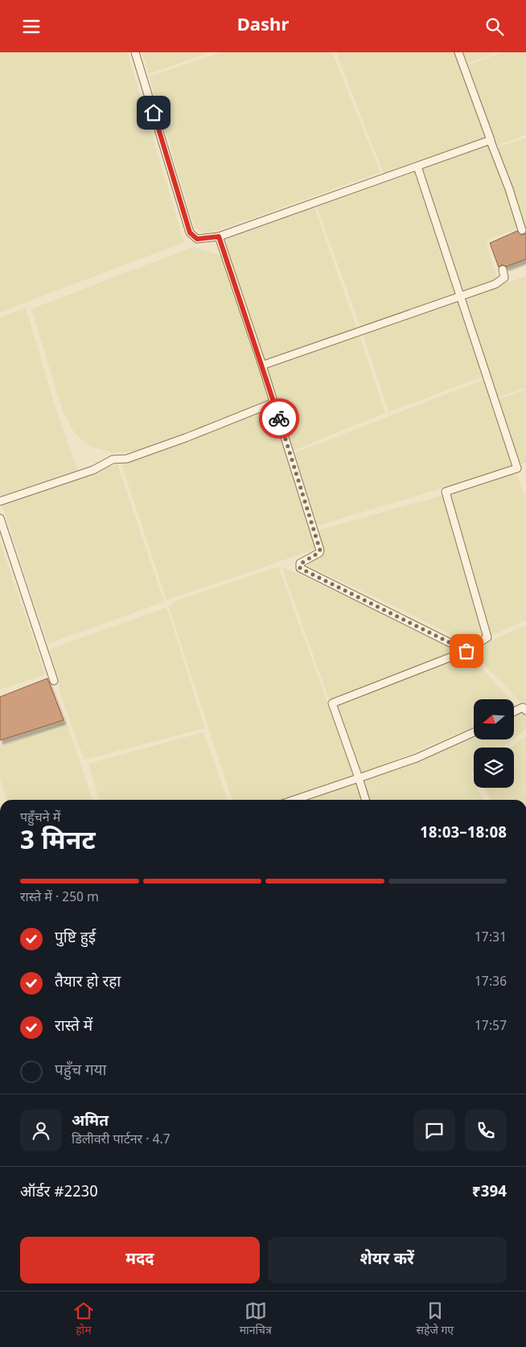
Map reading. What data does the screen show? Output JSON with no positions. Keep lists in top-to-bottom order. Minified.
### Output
{"north":"left","page":{"header":"Dashr","heading":["3 मिनट","पहुँचने में","18:03–18:08"],"panel":["अमित","डिलीवरी पार्टनर · 4.7","ऑर्डर #2230","₹394"],"bar":"रास्ते में · 250 m","list":[["पुष्टि हुई","17:31"],["तैयार हो रहा","17:36"],["रास्ते में","17:57"],"पहुँच गया"],"buttons":["मदद","शेयर करें"],"tabs":["होम","मानचित्र","सहेजे गए"]}}
